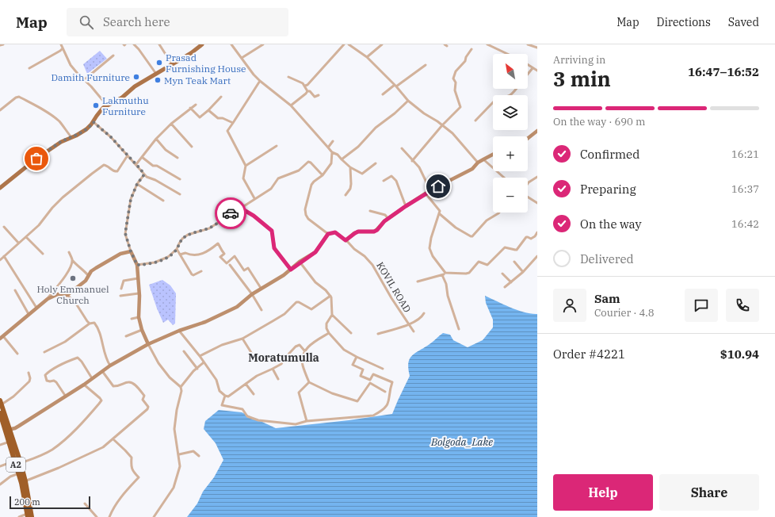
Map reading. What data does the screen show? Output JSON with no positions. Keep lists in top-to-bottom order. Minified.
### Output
{"streets":{"highway":["A2"],"street":["KOVIL ROAD"]},"districts":["Moratumulla"],"water":["Bolgoda_Lake"],"places":["Prasad Furnishing House","Damith Furniture","Myn Teak Mart","Lakmuthu Furniture","Holy Emmanuel Church"],"scale_bar":"200 m","north":"top left","page":{"header":"Map","search":"Search here","nav":["Map","Directions","Saved"],"heading":["3 min","Arriving in","16:47–16:52"],"panel":["Sam","Courier · 4.8","Order #4221","$10.94"],"map_buttons":["+","−"],"bar":"On the way · 690 m","list":[["Confirmed","16:21"],["Preparing","16:37"],["On the way","16:42"],"Delivered"],"buttons":["Help","Share"],"scale":"200 m"}}
